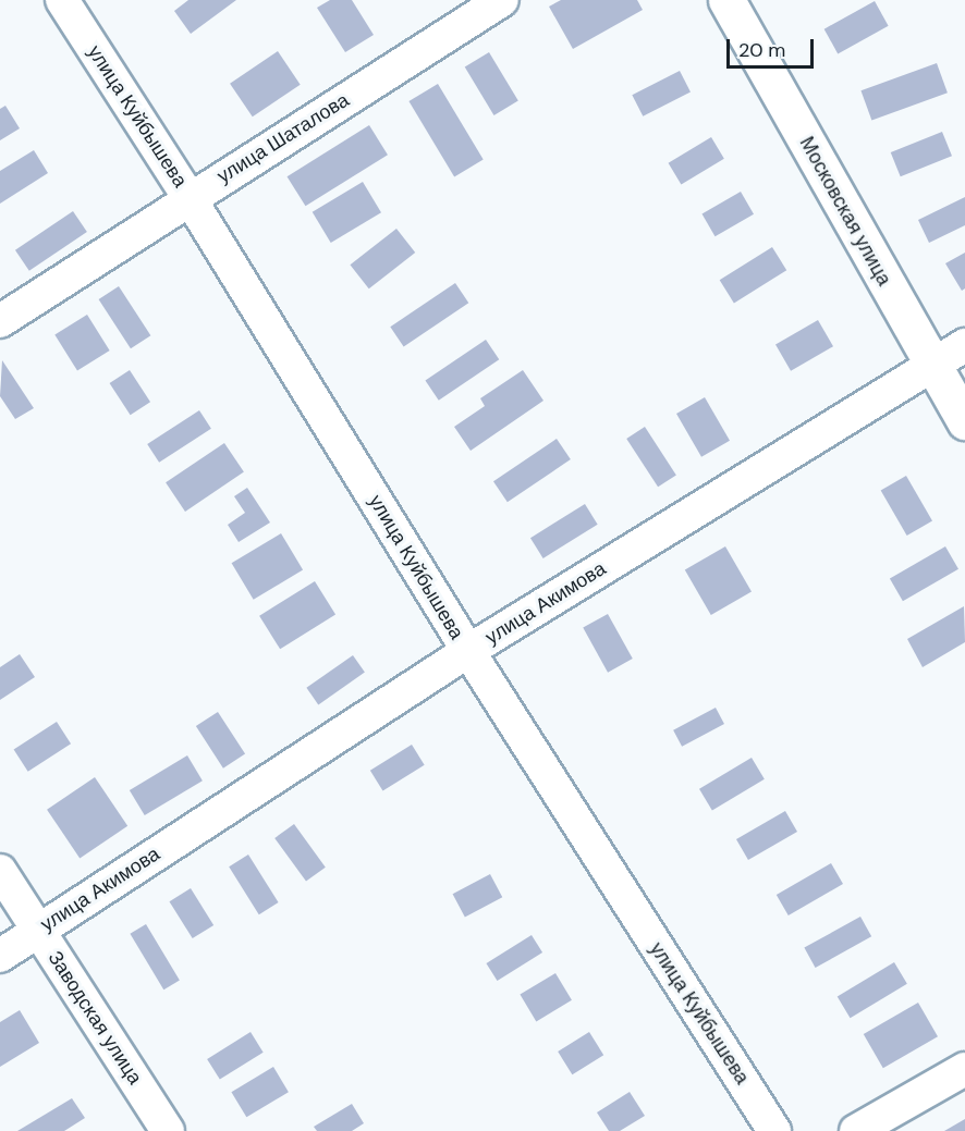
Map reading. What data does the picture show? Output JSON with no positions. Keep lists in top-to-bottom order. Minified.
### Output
{"streets":{"street":["улица Куйбышева","улица Шаталова","Московская улица","улица Акимова","Заводская улица"]},"crossings":[["улица Куйбышева","улица Шаталова"],["улица Куйбышева","улица Акимова"],["Московская улица","улица Акимова"],["улица Акимова","Заводская улица"]],"scale_bar":"20 m"}
